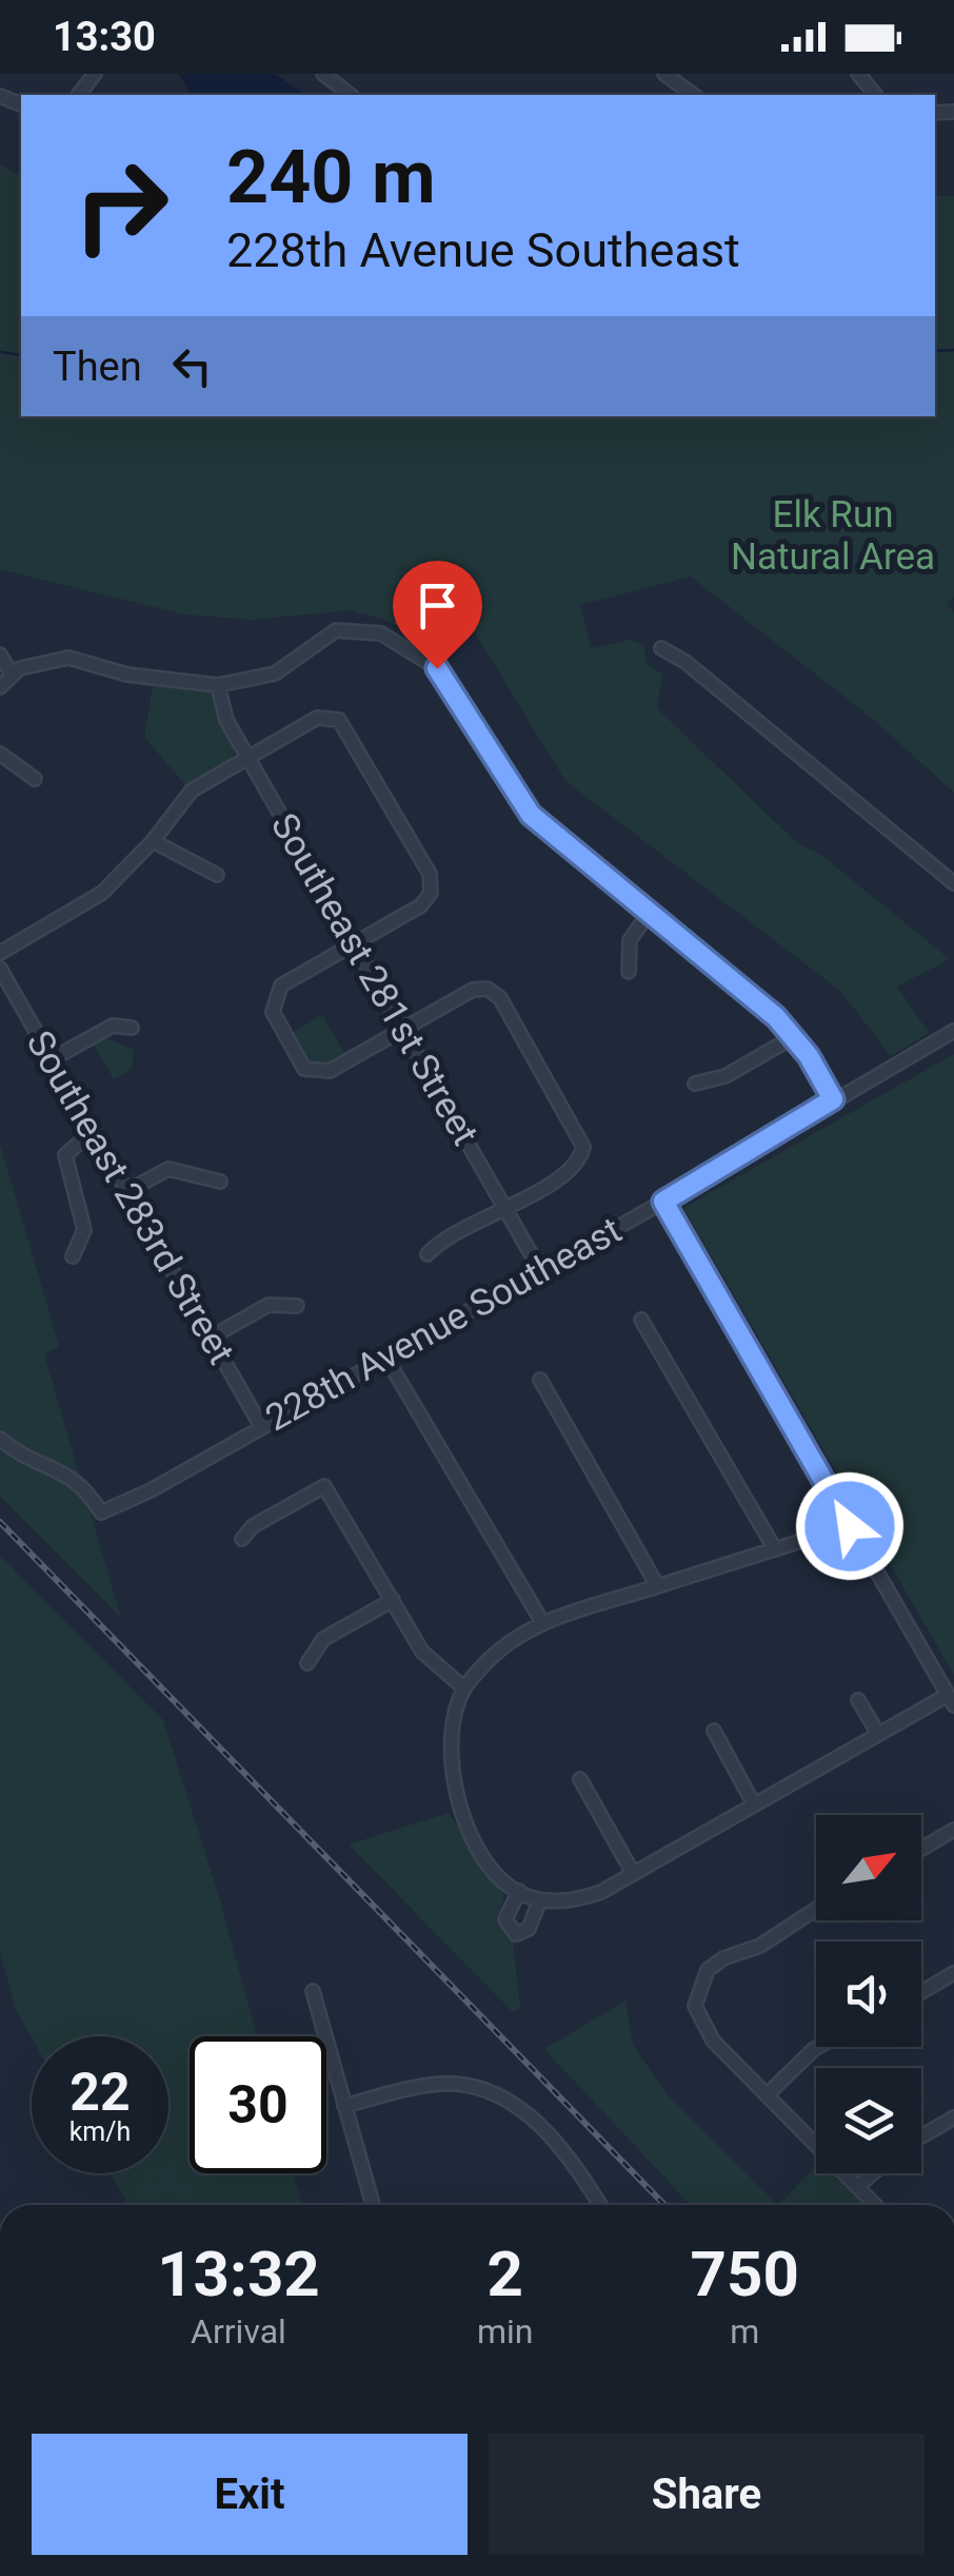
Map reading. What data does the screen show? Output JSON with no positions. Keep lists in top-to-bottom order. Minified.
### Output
{"streets":{"street":["Southeast 281st Street","Southeast 283rd Street","228th Avenue Southeast"]},"crossings":[["Southeast 281st Street","228th Avenue Southeast"],["Southeast 283rd Street","228th Avenue Southeast"]],"parks":["Elk Run Natural Area"],"north":"top right","page":{"status":"13:30","turn":["240 m","228th Avenue Southeast"],"then":"Then","speed":"22 km/h","limit":"30","eta":["13:32","Arrival","2","min","750","m"],"buttons":["Exit","Share"]}}
